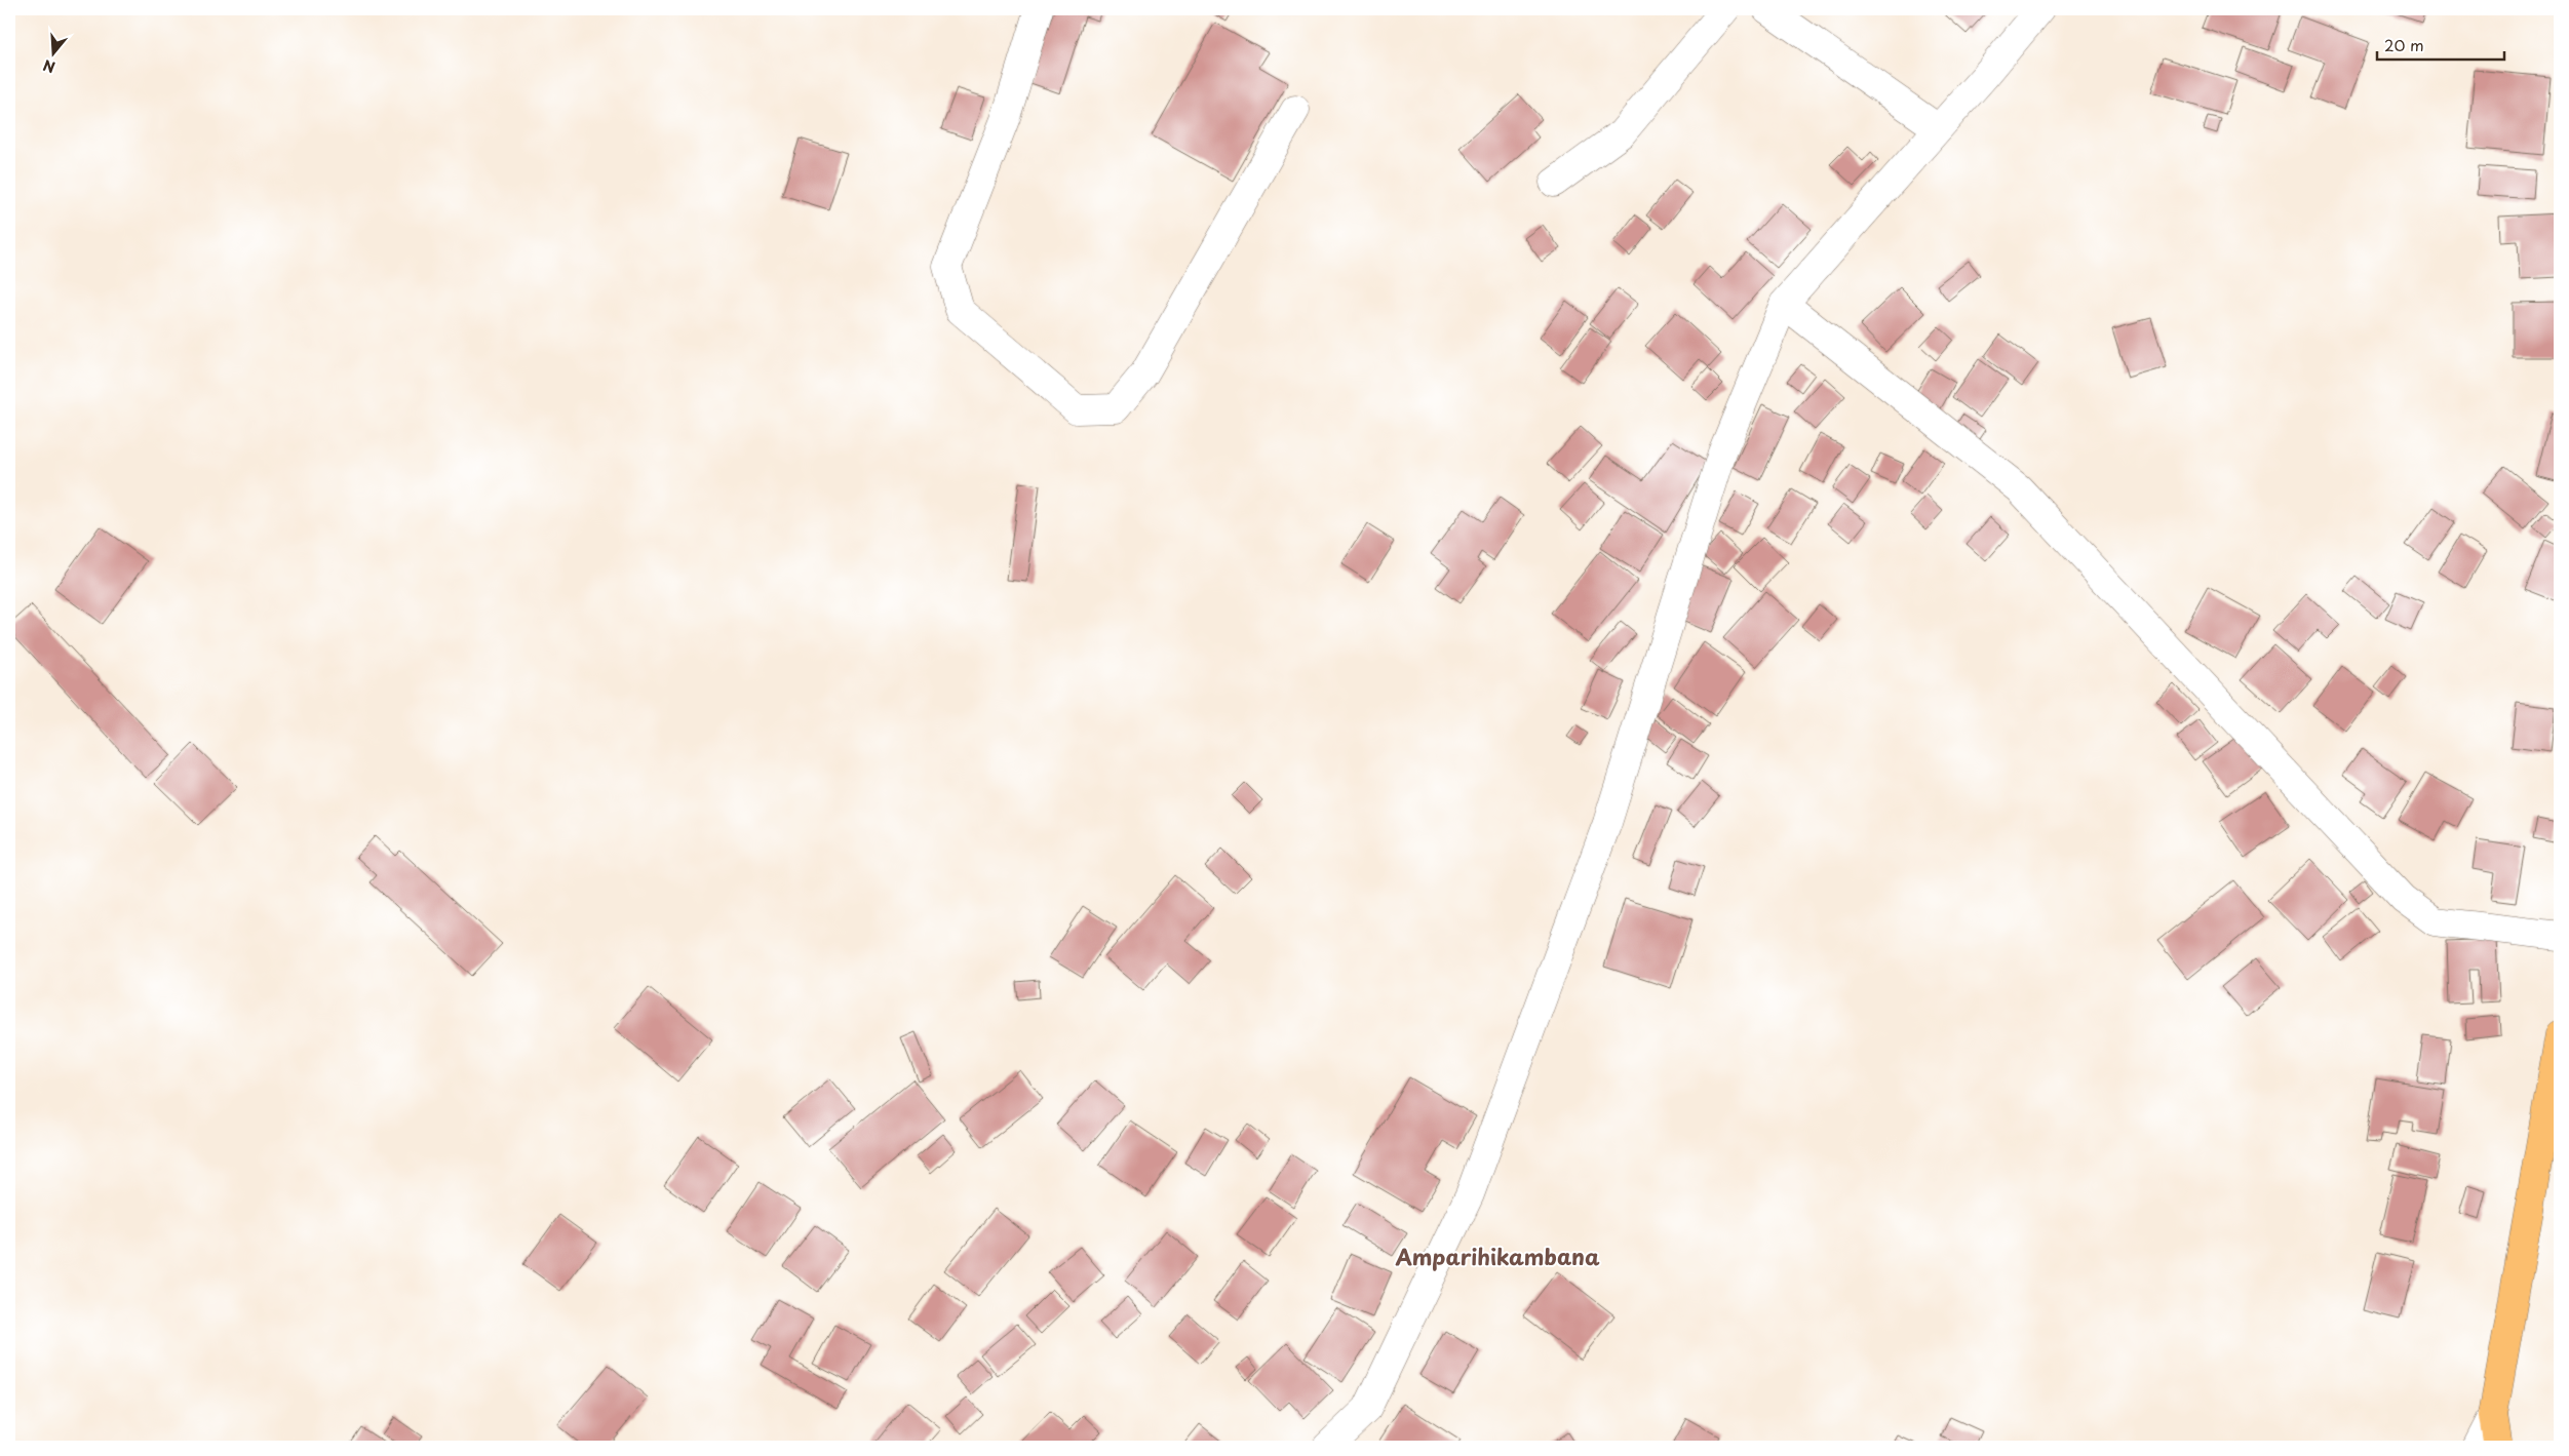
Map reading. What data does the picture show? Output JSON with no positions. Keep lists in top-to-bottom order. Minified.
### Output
{"districts":["Amparihikambana"],"scale_bar":"20 m","north":"bottom"}
